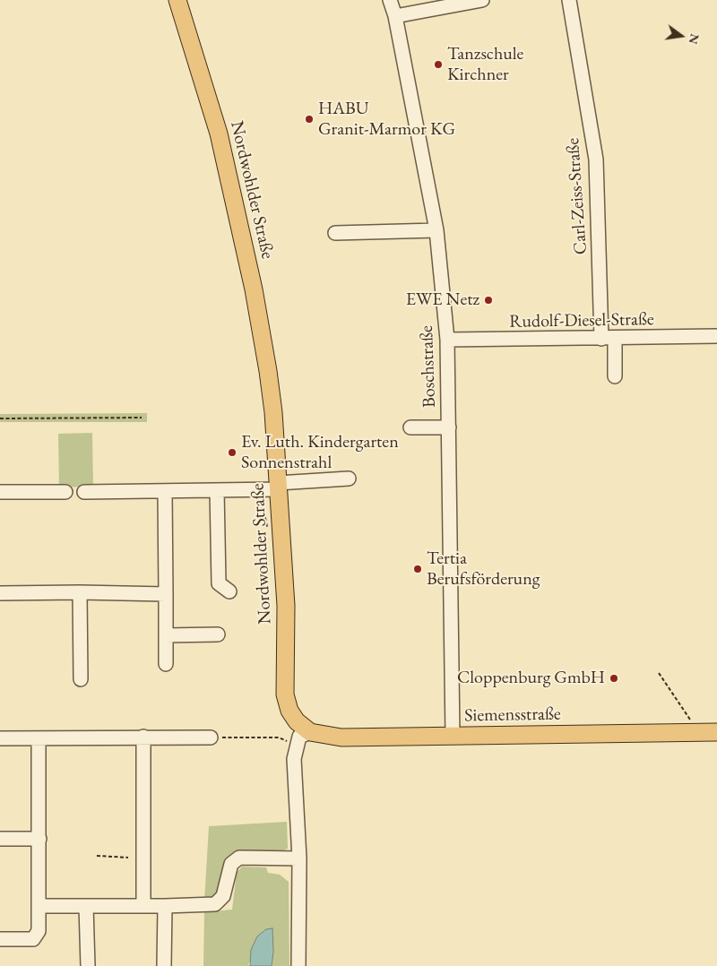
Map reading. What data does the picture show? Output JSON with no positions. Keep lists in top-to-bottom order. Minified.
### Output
{"streets":{"main road":["Nordwohlder Straße","Siemensstraße"],"street":["Carl-Zeiss-Straße","Rudolf-Diesel-Straße","Boschstraße"]},"crossings":[["Nordwohlder Straße","Siemensstraße"],["Carl-Zeiss-Straße","Rudolf-Diesel-Straße"],["Rudolf-Diesel-Straße","Boschstraße"],["Boschstraße","Siemensstraße"]],"places":["Tanzschule Kirchner","HABU Granit-Marmor KG","EWE Netz","Ev. Luth. Kindergarten Sonnenstrahl","Tertia Berufsförderung","Cloppenburg GmbH"],"north":"right"}
